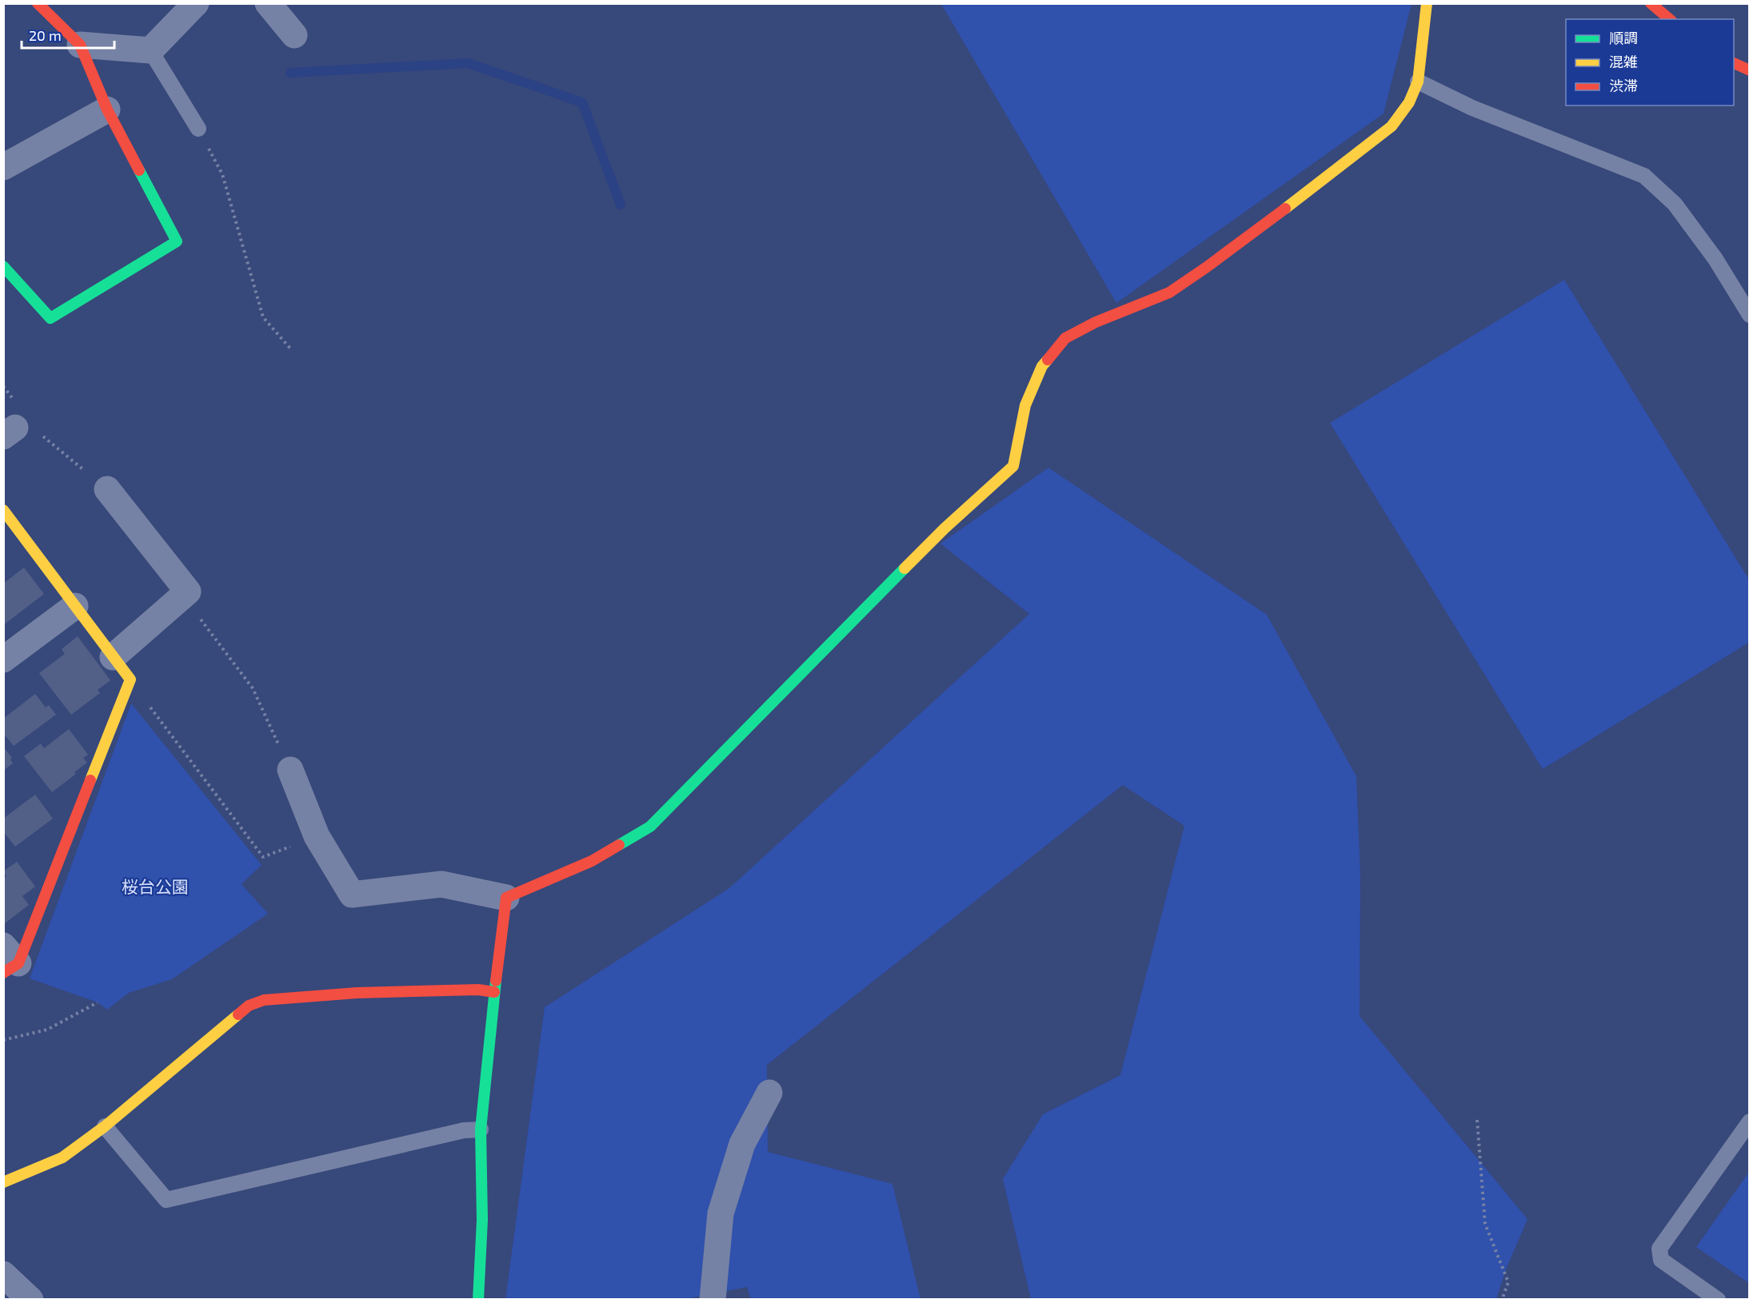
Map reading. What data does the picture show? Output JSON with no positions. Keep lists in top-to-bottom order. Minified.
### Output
{"parks":["桜台公園"],"legend":["順調","混雑","渋滞"],"scale_bar":"20 m"}
